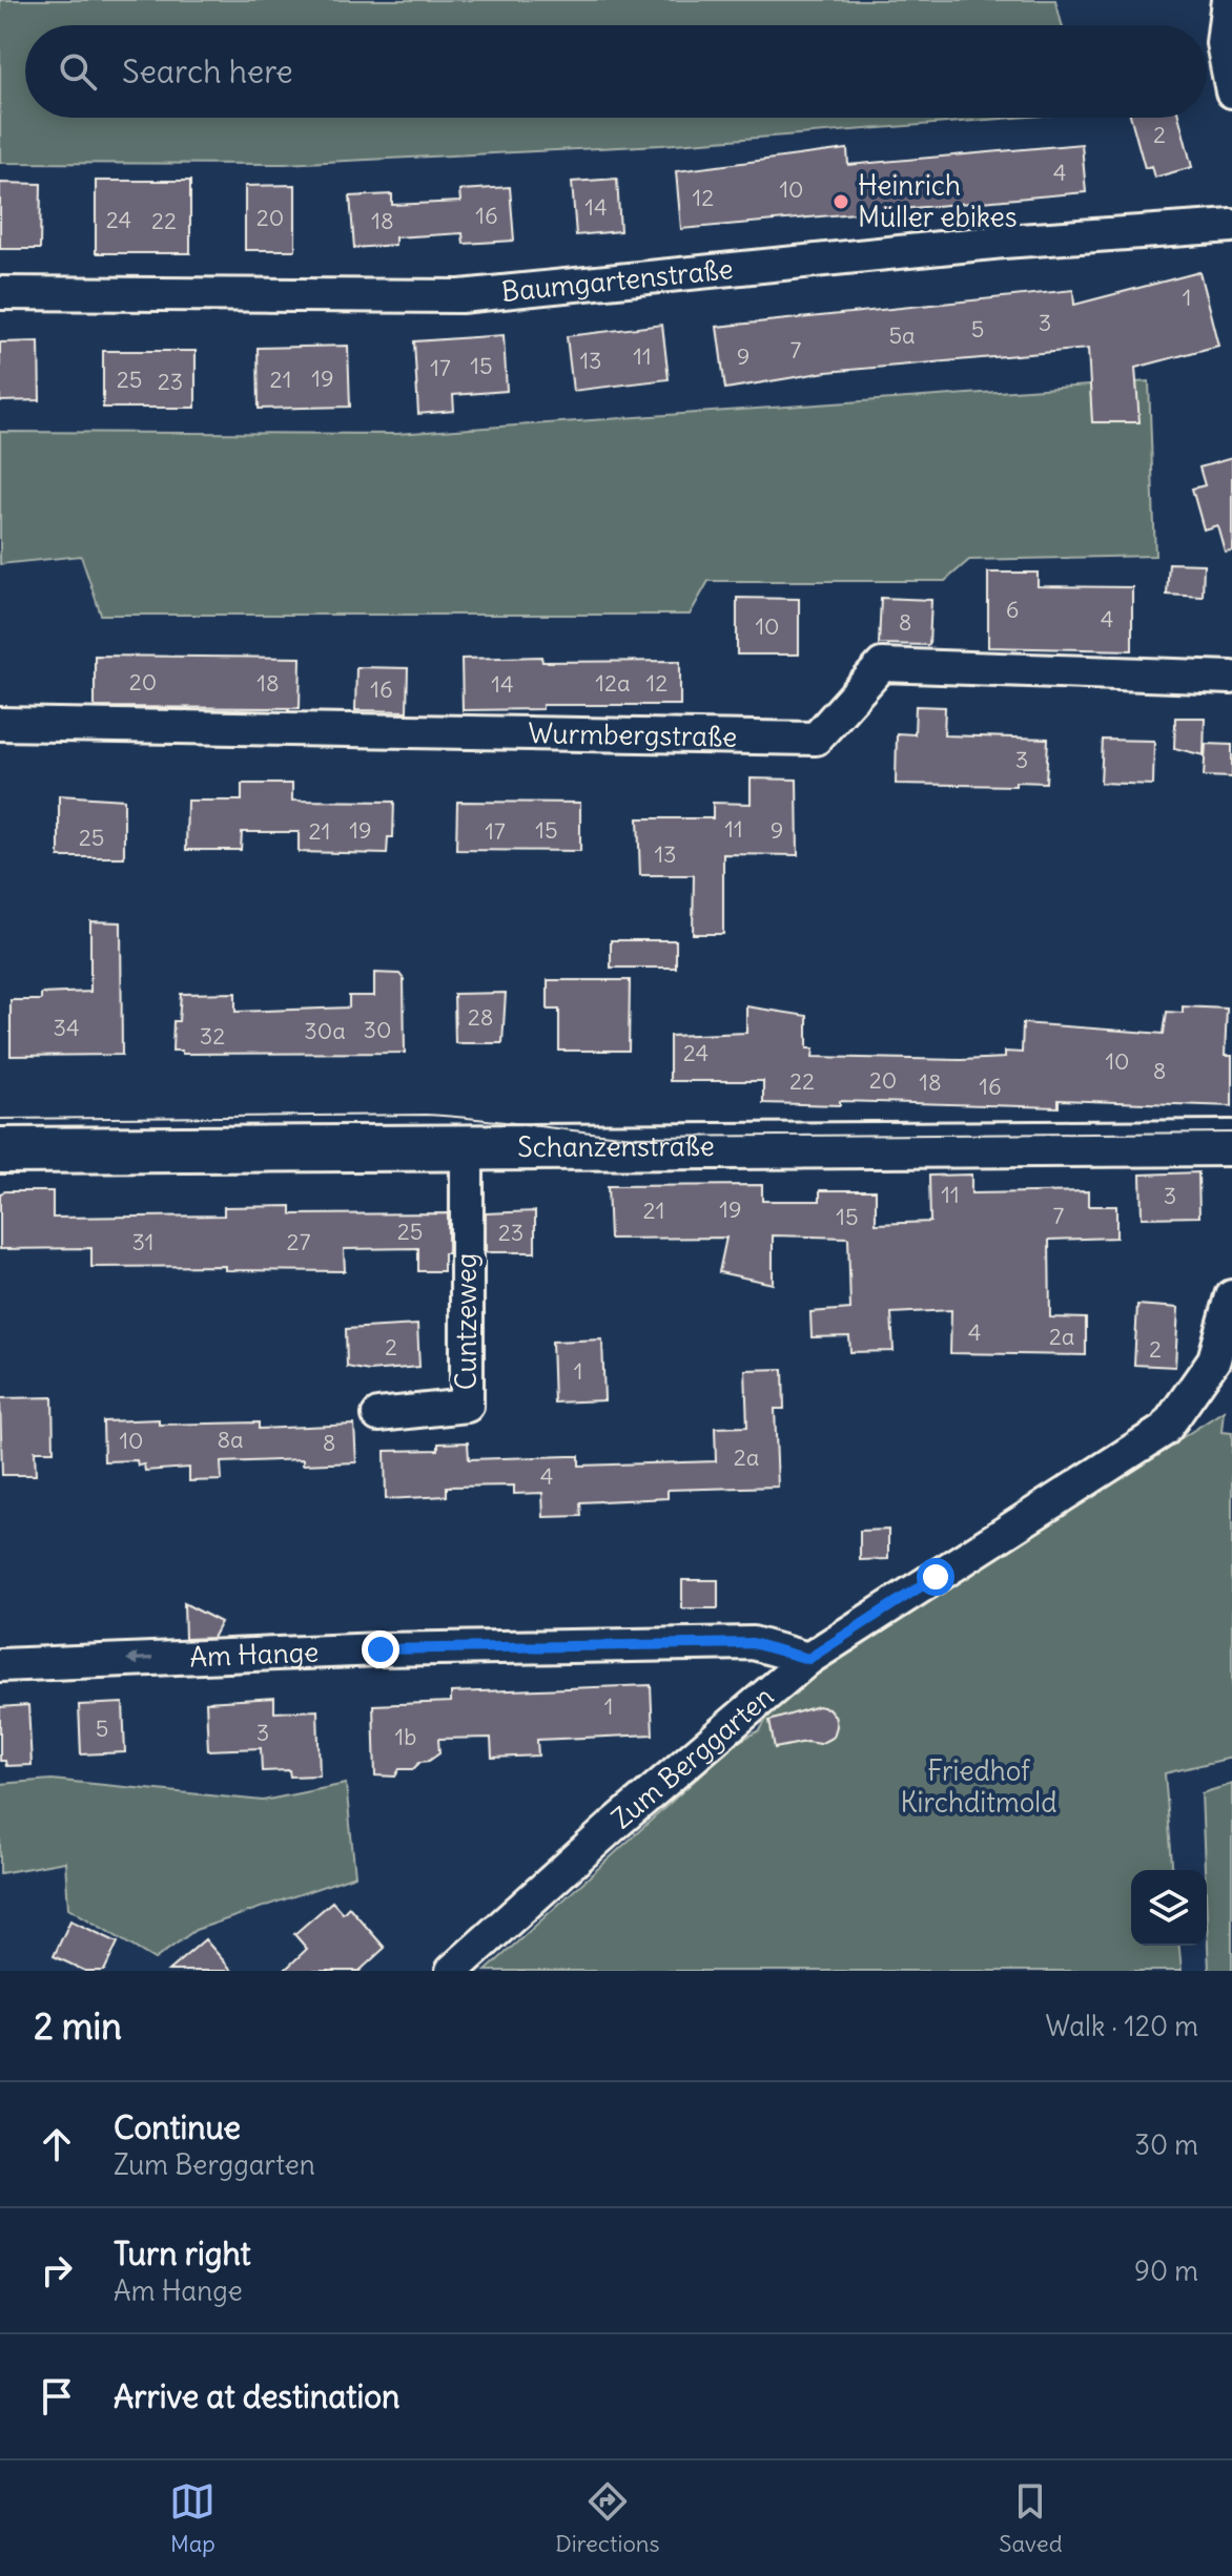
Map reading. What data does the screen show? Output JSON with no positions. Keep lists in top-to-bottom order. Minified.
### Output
{"streets":{"street":["Baumgartenstraße","Wurmbergstraße","Schanzenstraße","Cuntzeweg","Am Hange","Zum Berggarten"]},"crossings":[["Schanzenstraße","Cuntzeweg"],["Am Hange","Zum Berggarten"]],"one_way":["Am Hange"],"parks":["Friedhof Kirchditmold"],"places":["Heinrich Müller ebikes"],"house_numbers":["2","4","10","12","14","16","20","24","22","18","1","3","5","5a","7","11","9","13","15","17","19","25","21","23","6","4","8","10","20","18","12a","12","14","16","3","11","19","15","9","21","17","25","13","28","34","30","30a","32","24","10","8","20","22","18","16","11","3","19","21","7","15","25","23","31","27","4","2a","2","2","1","8a","10","8","2a","4","1","5","3","1b"],"page":{"search":"Search here","heading":["2 min","Walk · 120 m"],"list":[["Continue","Zum Berggarten","30 m"],["Turn right","Am Hange","90 m"],"Arrive at destination"],"nav":["Map","Directions","Saved"]}}
